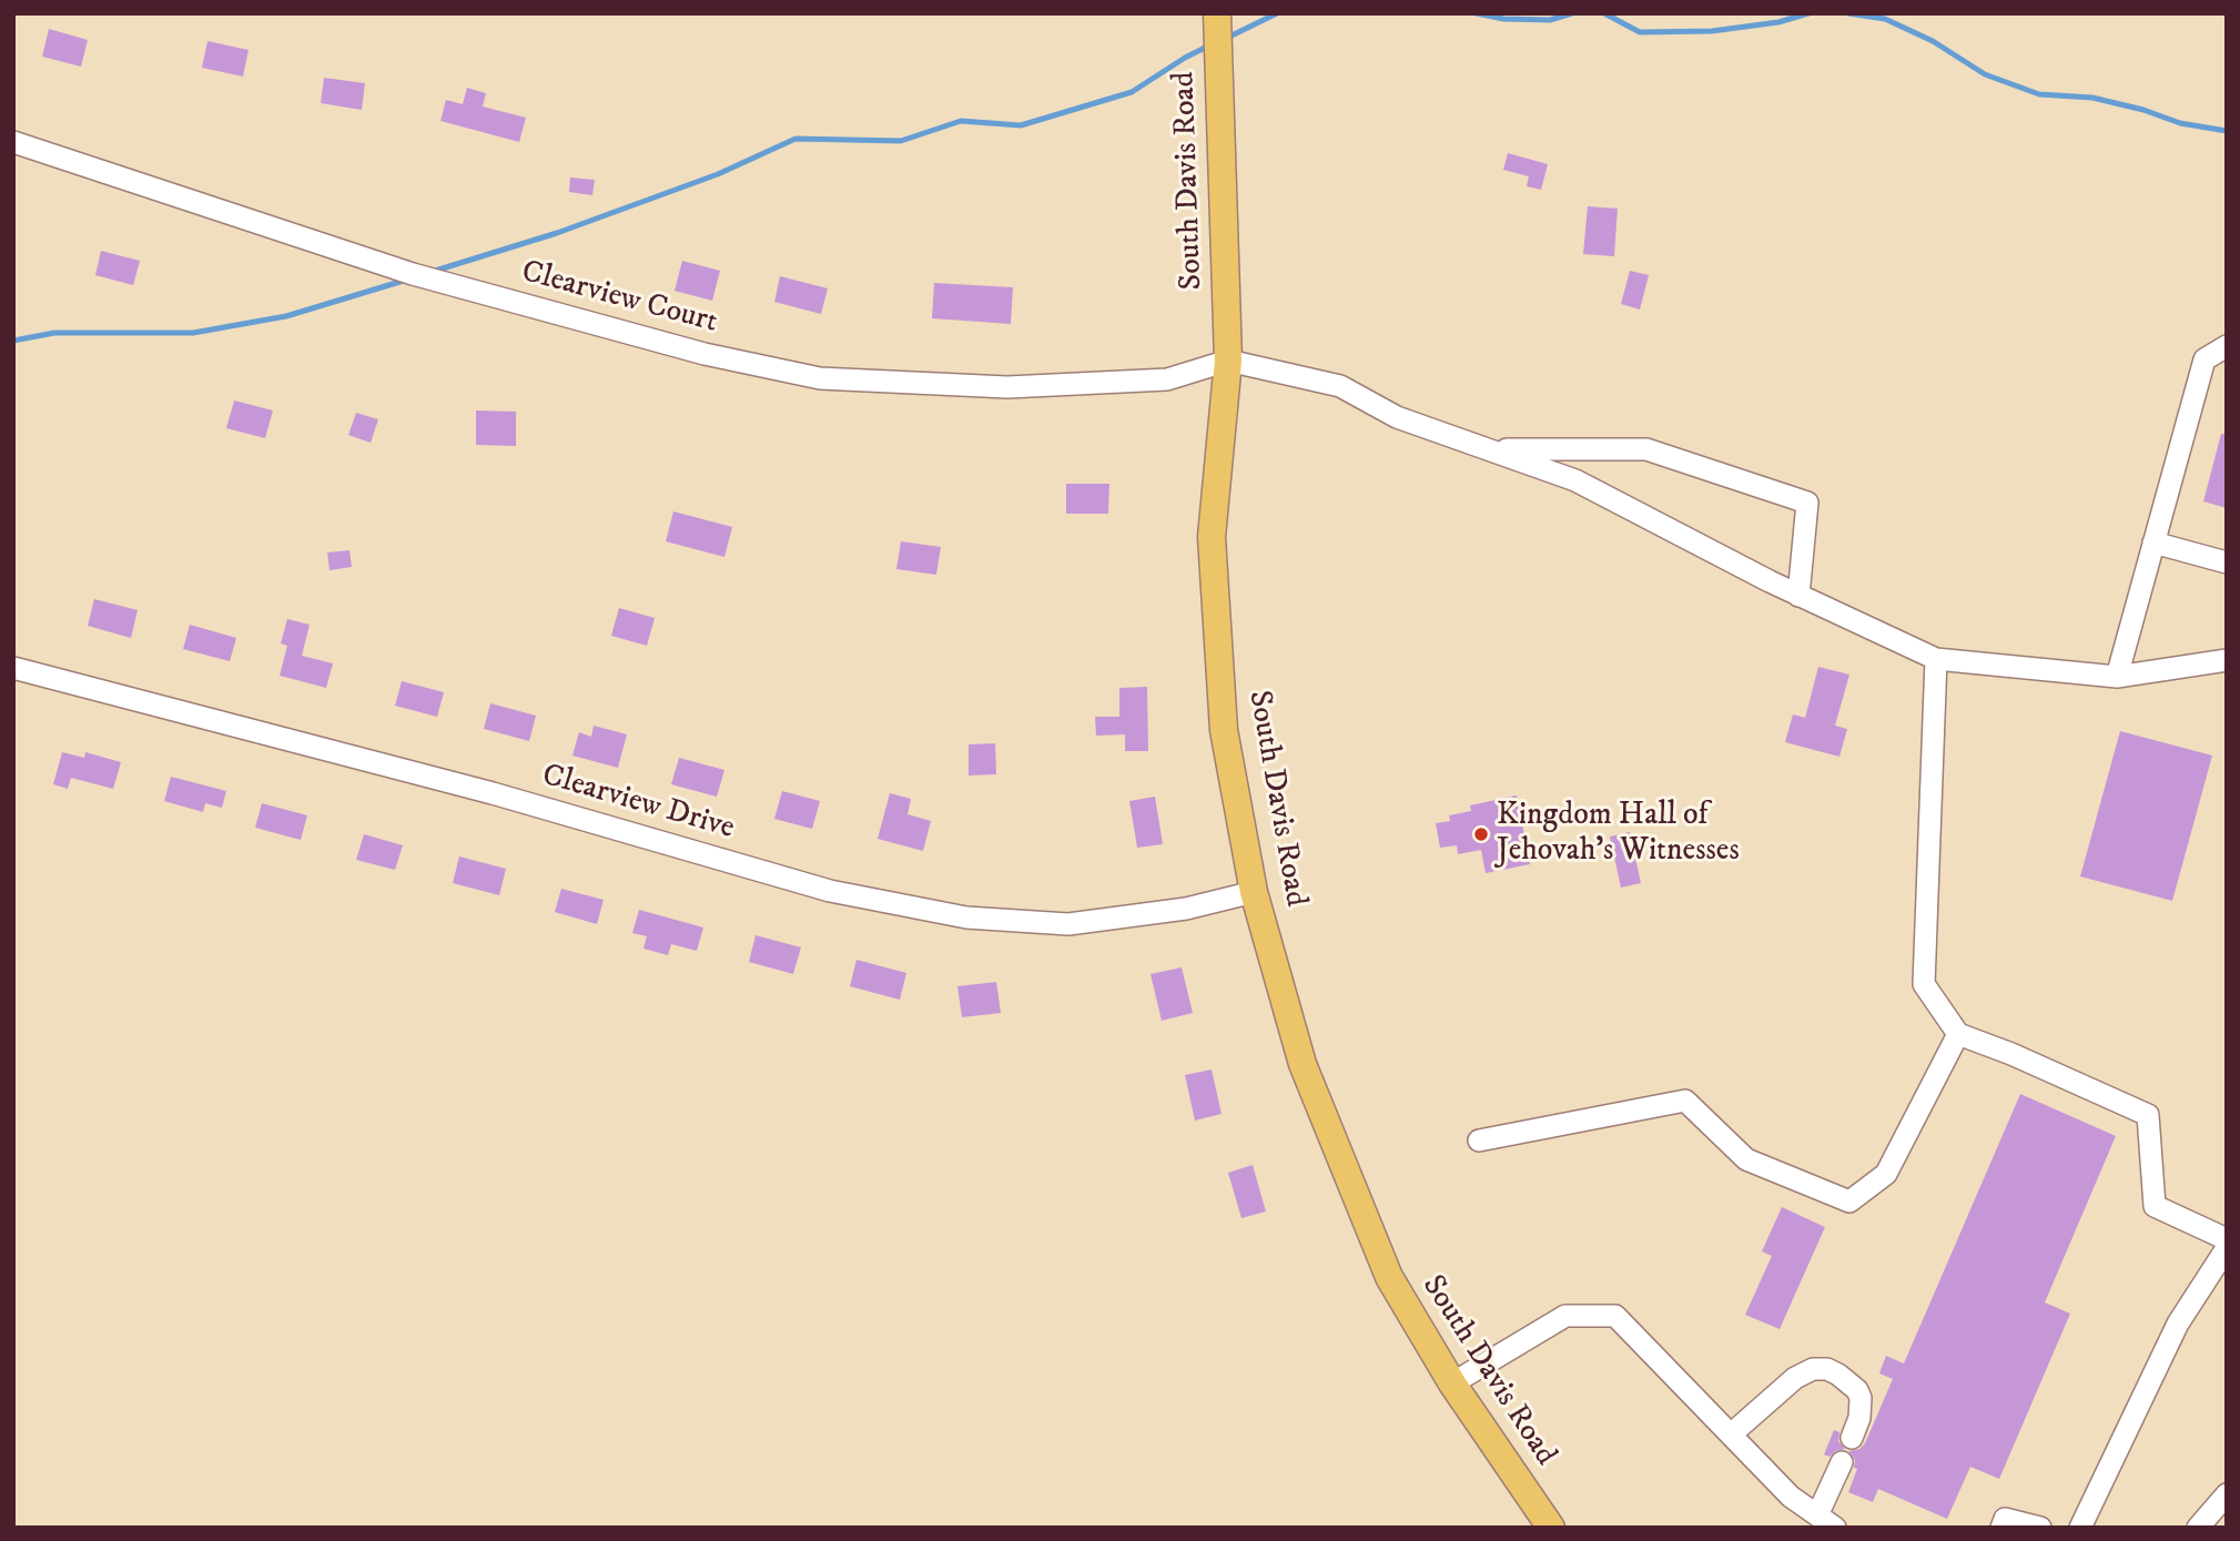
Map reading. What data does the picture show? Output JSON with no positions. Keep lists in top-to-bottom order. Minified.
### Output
{"streets":{"main road":["South Davis Road"],"street":["Clearview Court","Clearview Drive"]},"crossings":[["South Davis Road","Clearview Court"],["South Davis Road","Clearview Drive"]],"places":["Kingdom Hall of Jehovah’s Witnesses"]}
